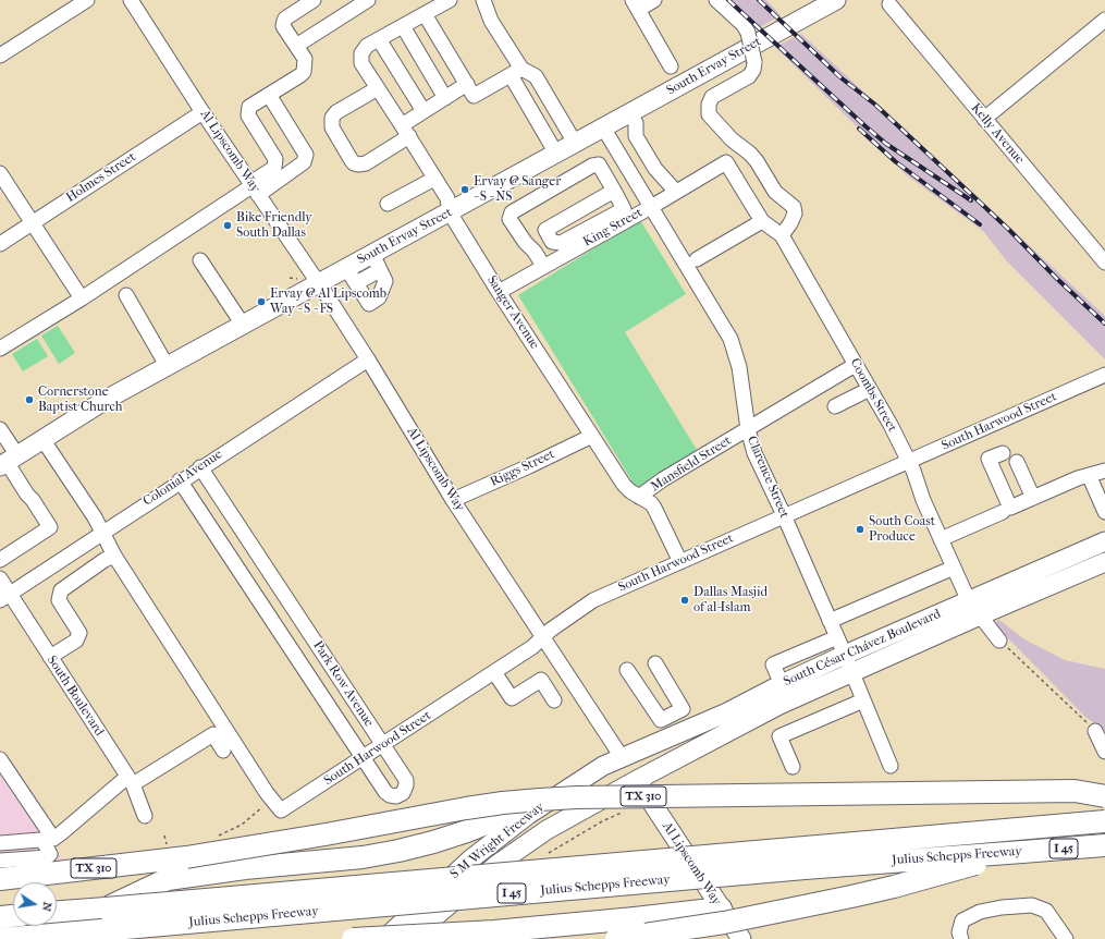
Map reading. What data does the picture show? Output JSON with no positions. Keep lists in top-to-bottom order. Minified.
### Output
{"streets":{"highway":["TX 310","I 45","Julius Schepps Freeway"],"main road":["South Ervay Street","Al Lipscomb Way","South César Chávez Boulevard","S M Wright Freeway"],"street":["Kelly Avenue","Holmes Street","King Street","Sanger Avenue","Coombs Street","South Harwood Street","Mansfield Street","Riggs Street","Clarence Street","Colonial Avenue","Park Row Avenue","South Boulevard"]},"crossings":[["South Ervay Street","Al Lipscomb Way"],["South Ervay Street","Sanger Avenue"],["South Ervay Street","Clarence Street"],["Al Lipscomb Way","Holmes Street"],["Al Lipscomb Way","South Harwood Street"],["Al Lipscomb Way","Riggs Street"],["Al Lipscomb Way","Colonial Avenue"],["Al Lipscomb Way","South César Chávez Boulevard"],["Al Lipscomb Way","S M Wright Freeway"],["King Street","Sanger Avenue"],["King Street","Coombs Street"],["King Street","Clarence Street"],["Sanger Avenue","South Harwood Street"],["Sanger Avenue","Mansfield Street"],["Sanger Avenue","Riggs Street"],["Coombs Street","South Harwood Street"],["Coombs Street","Mansfield Street"],["Coombs Street","South César Chávez Boulevard"],["South Harwood Street","Clarence Street"],["South Harwood Street","Park Row Avenue"],["Mansfield Street","Clarence Street"],["Clarence Street","South César Chávez Boulevard"],["Colonial Avenue","Park Row Avenue"],["Colonial Avenue","South Boulevard"],["South César Chávez Boulevard","S M Wright Freeway"]],"places":["Ervay @ Sanger - S - NS","Bike Friendly South Dallas","Ervay @ Al Lipscomb Way - S - FS","Cornerstone Baptist Church","South Coast Produce","Dallas Masjid of al-Islam"],"north":"right"}
